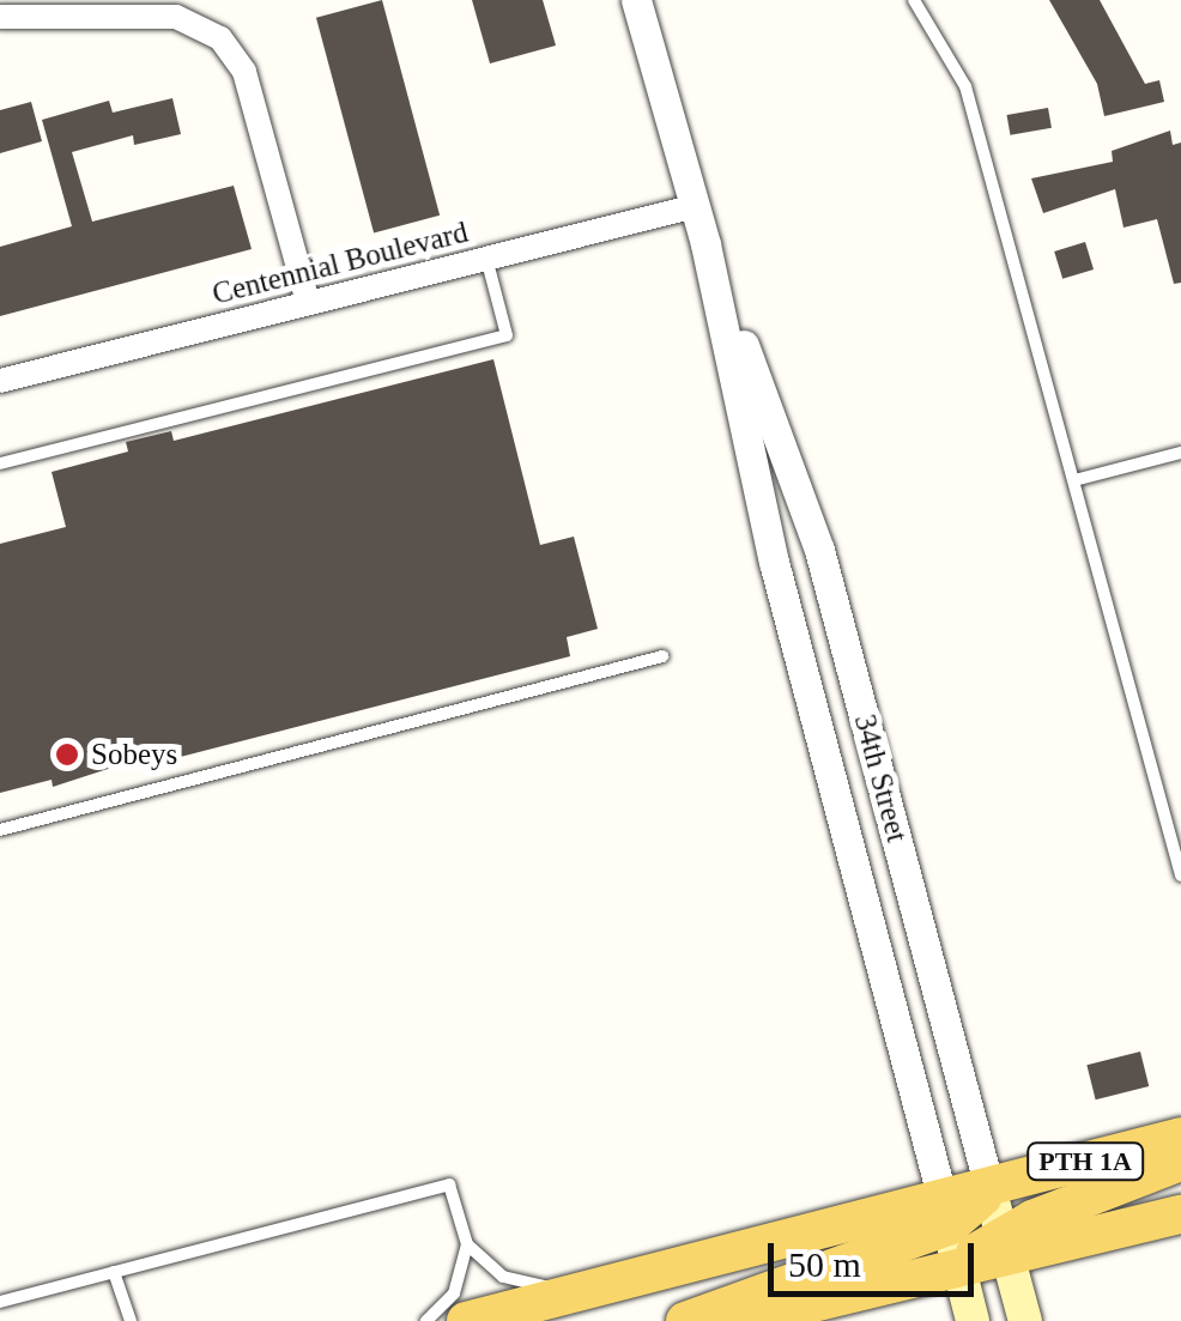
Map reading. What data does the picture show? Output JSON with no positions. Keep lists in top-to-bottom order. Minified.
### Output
{"streets":{"main road":["34th Street","PTH 1A"],"street":["Centennial Boulevard"]},"crossings":[["Centennial Boulevard","34th Street"],["34th Street","PTH 1A"]],"places":["Sobeys"],"scale_bar":"50 m"}
